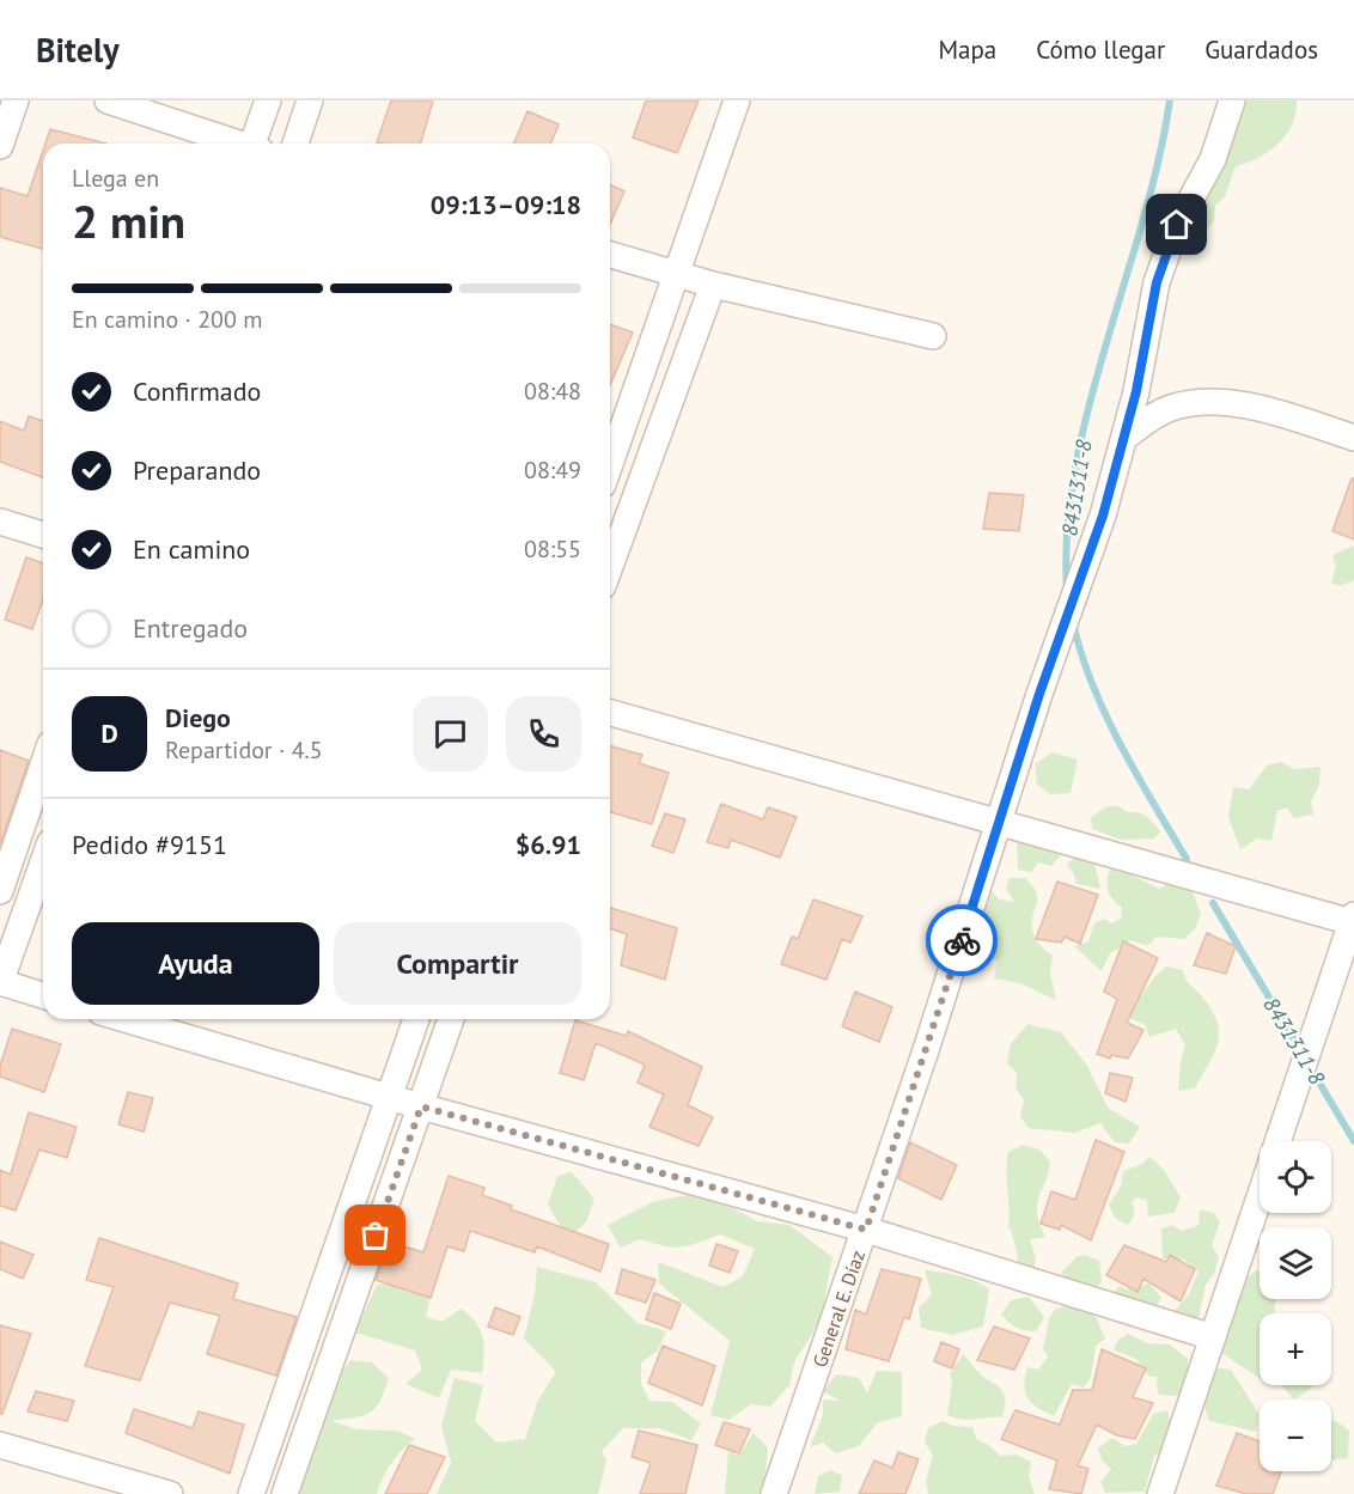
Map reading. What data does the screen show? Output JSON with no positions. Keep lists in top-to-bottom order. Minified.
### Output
{"streets":{"street":["General E. Díaz"]},"water":["8431311-8"],"page":{"header":"Bitely","nav":["Mapa","Cómo llegar","Guardados"],"heading":["2 min","Llega en","09:13–09:18"],"panel":["Diego","Repartidor · 4.5","Pedido #9151","$6.91"],"bar":"En camino · 200 m","list":[["Confirmado","08:48"],["Preparando","08:49"],["En camino","08:55"],"Entregado"],"round":"D","buttons":["Ayuda","Compartir"],"map_buttons":["+","−"]}}
